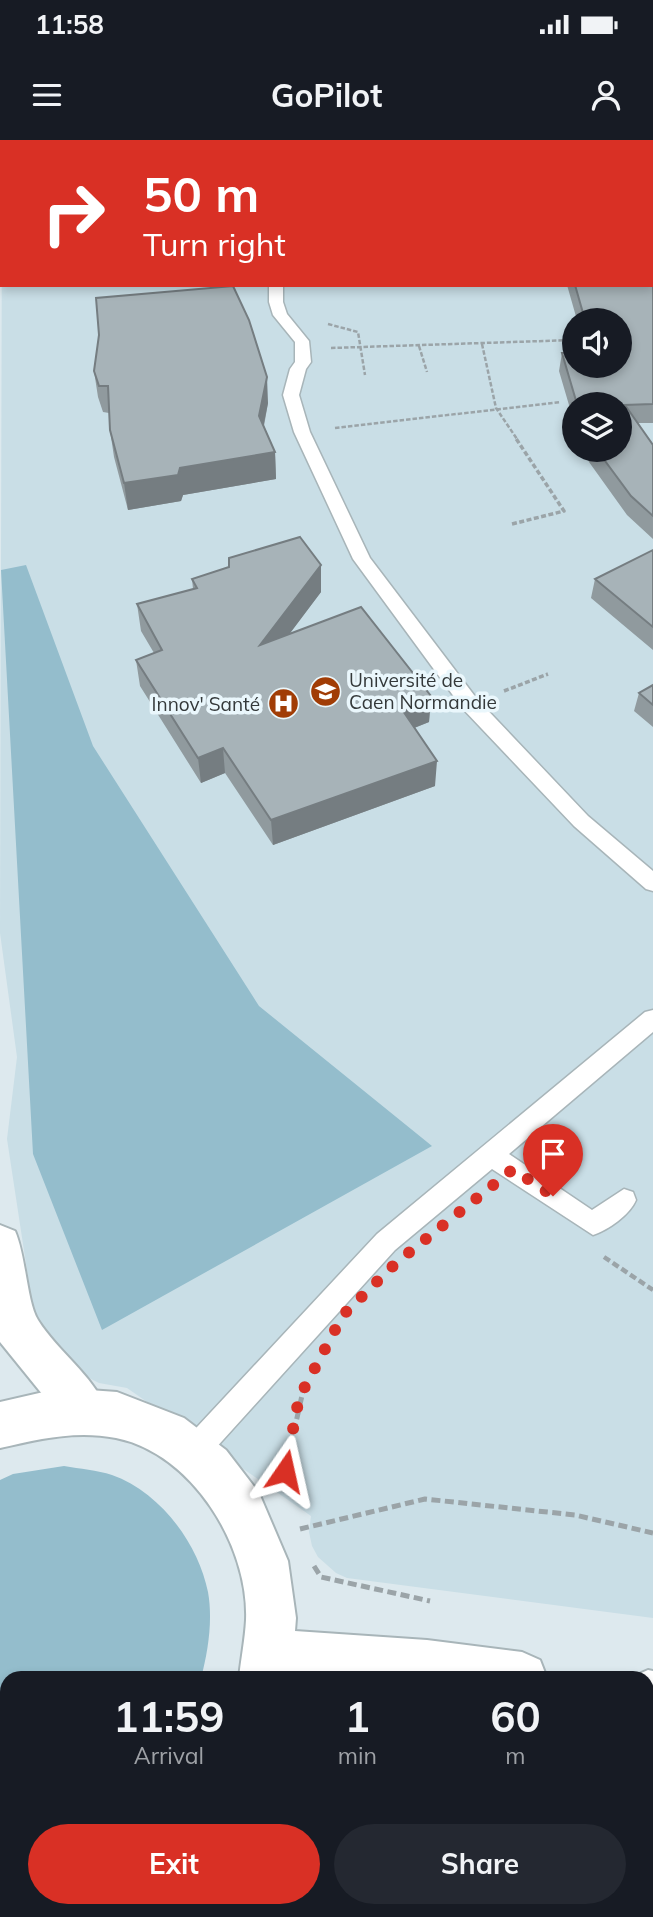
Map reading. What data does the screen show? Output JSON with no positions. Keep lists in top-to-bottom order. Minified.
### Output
{"places":{"school or university":["Université de Caen Normandie"],"hospital":["Innov' Santé"]},"page":{"status":"11:58","header":"GoPilot","turn":["50 m","Turn right"],"eta":["11:59","Arrival","1","min","60","m"],"buttons":["Exit","Share"]}}
